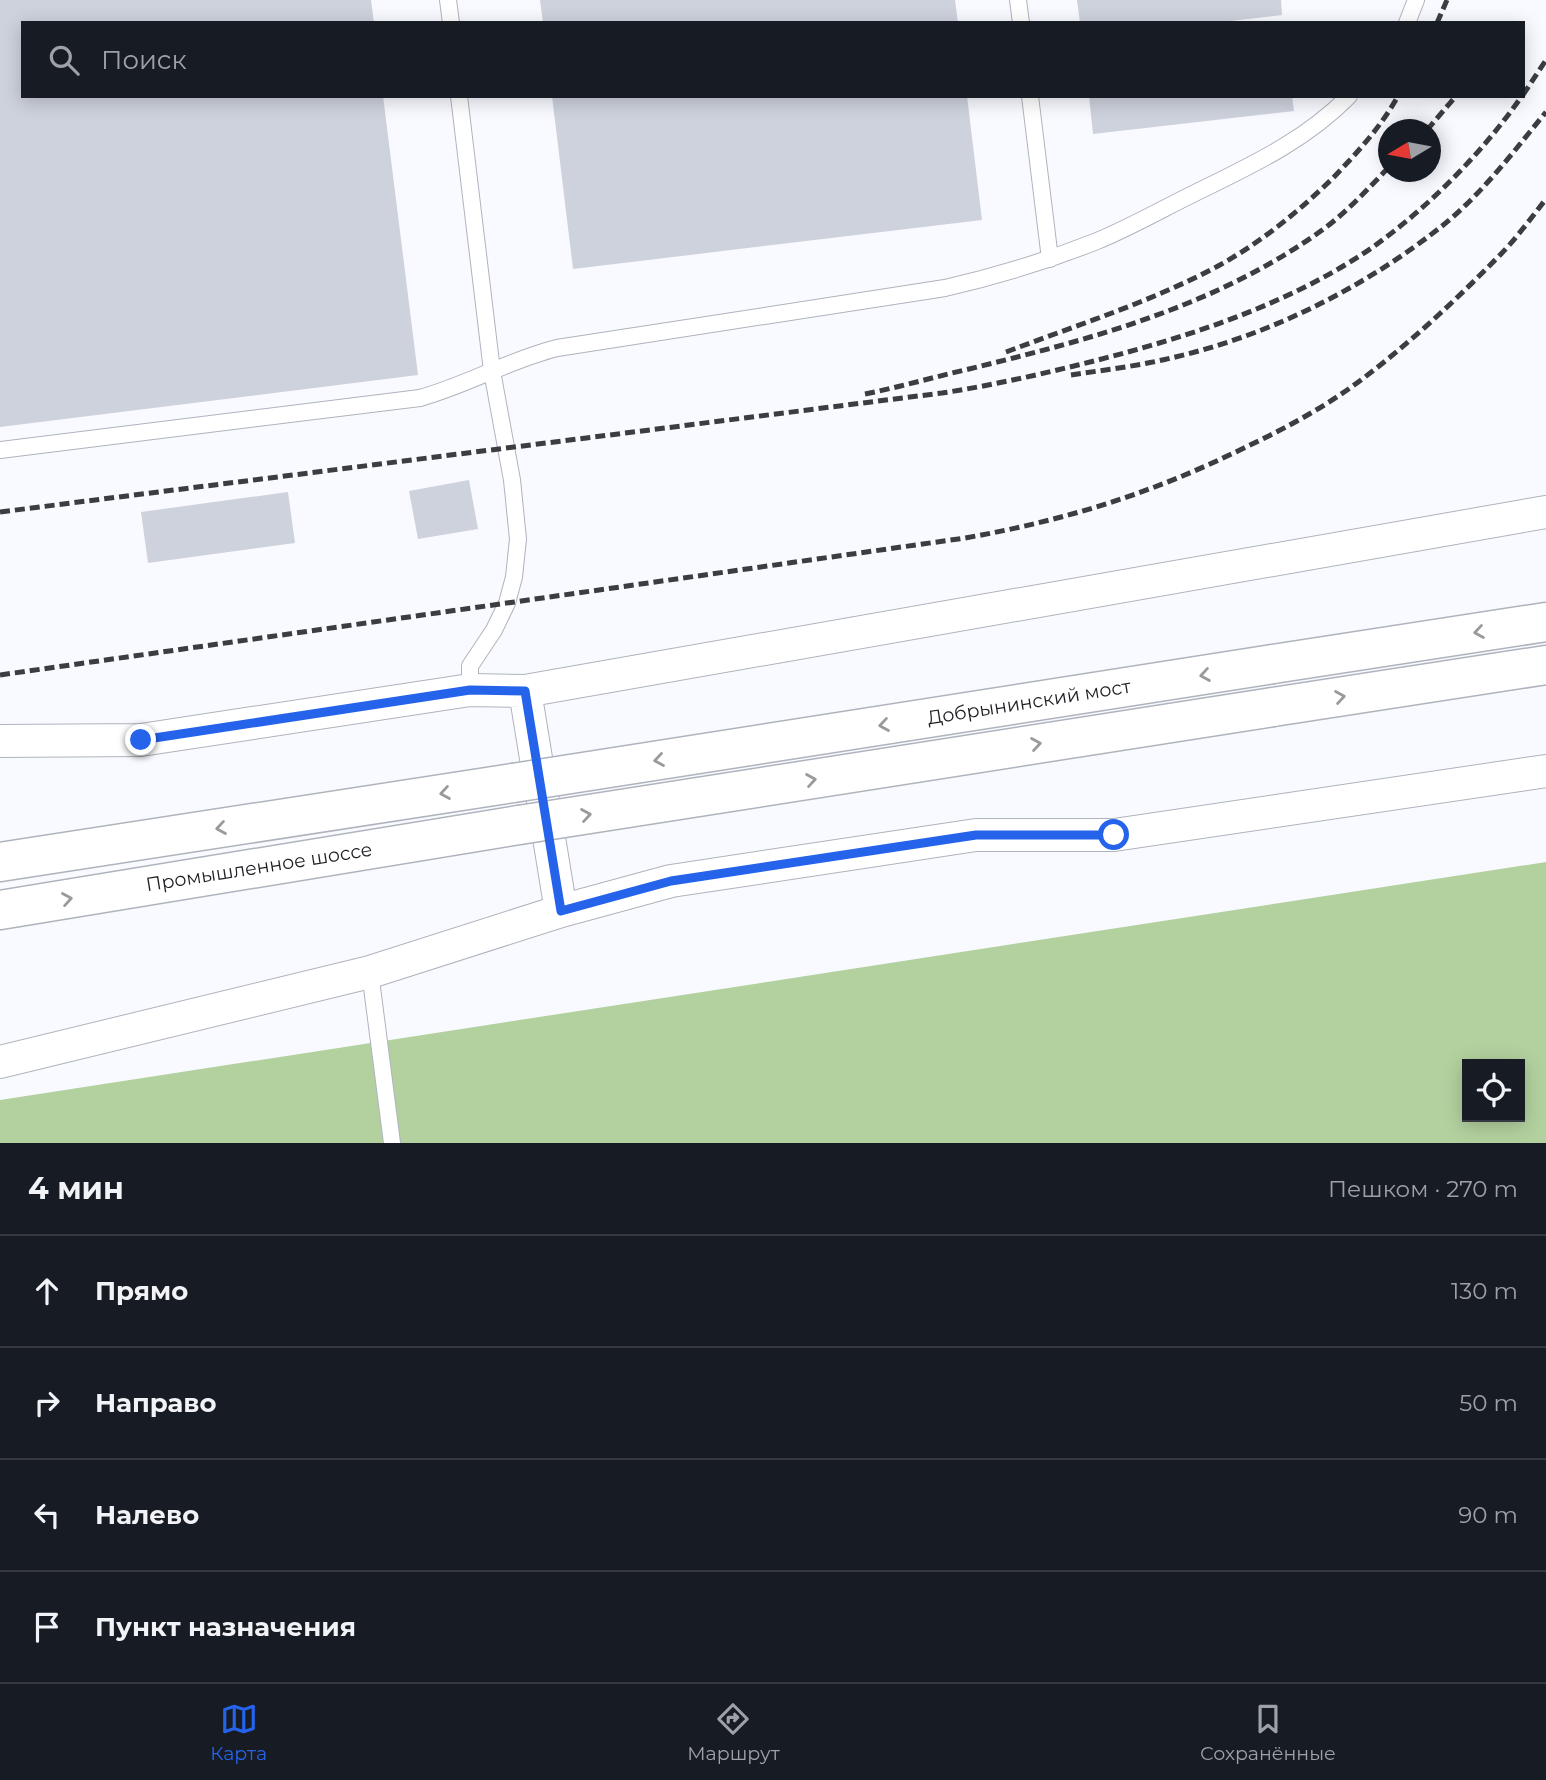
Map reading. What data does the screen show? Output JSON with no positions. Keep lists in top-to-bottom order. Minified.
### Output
{"streets":{"main road":["Добрынинский мост","Промышленное шоссе"]},"one_way":["Добрынинский мост","Промышленное шоссе"],"north":"left","page":{"search":"Поиск","heading":["4 мин","Пешком · 270 m"],"list":[["Прямо","130 m"],["Направо","50 m"],["Налево","90 m"],"Пункт назначения"],"nav":["Карта","Маршрут","Сохранённые"]}}
